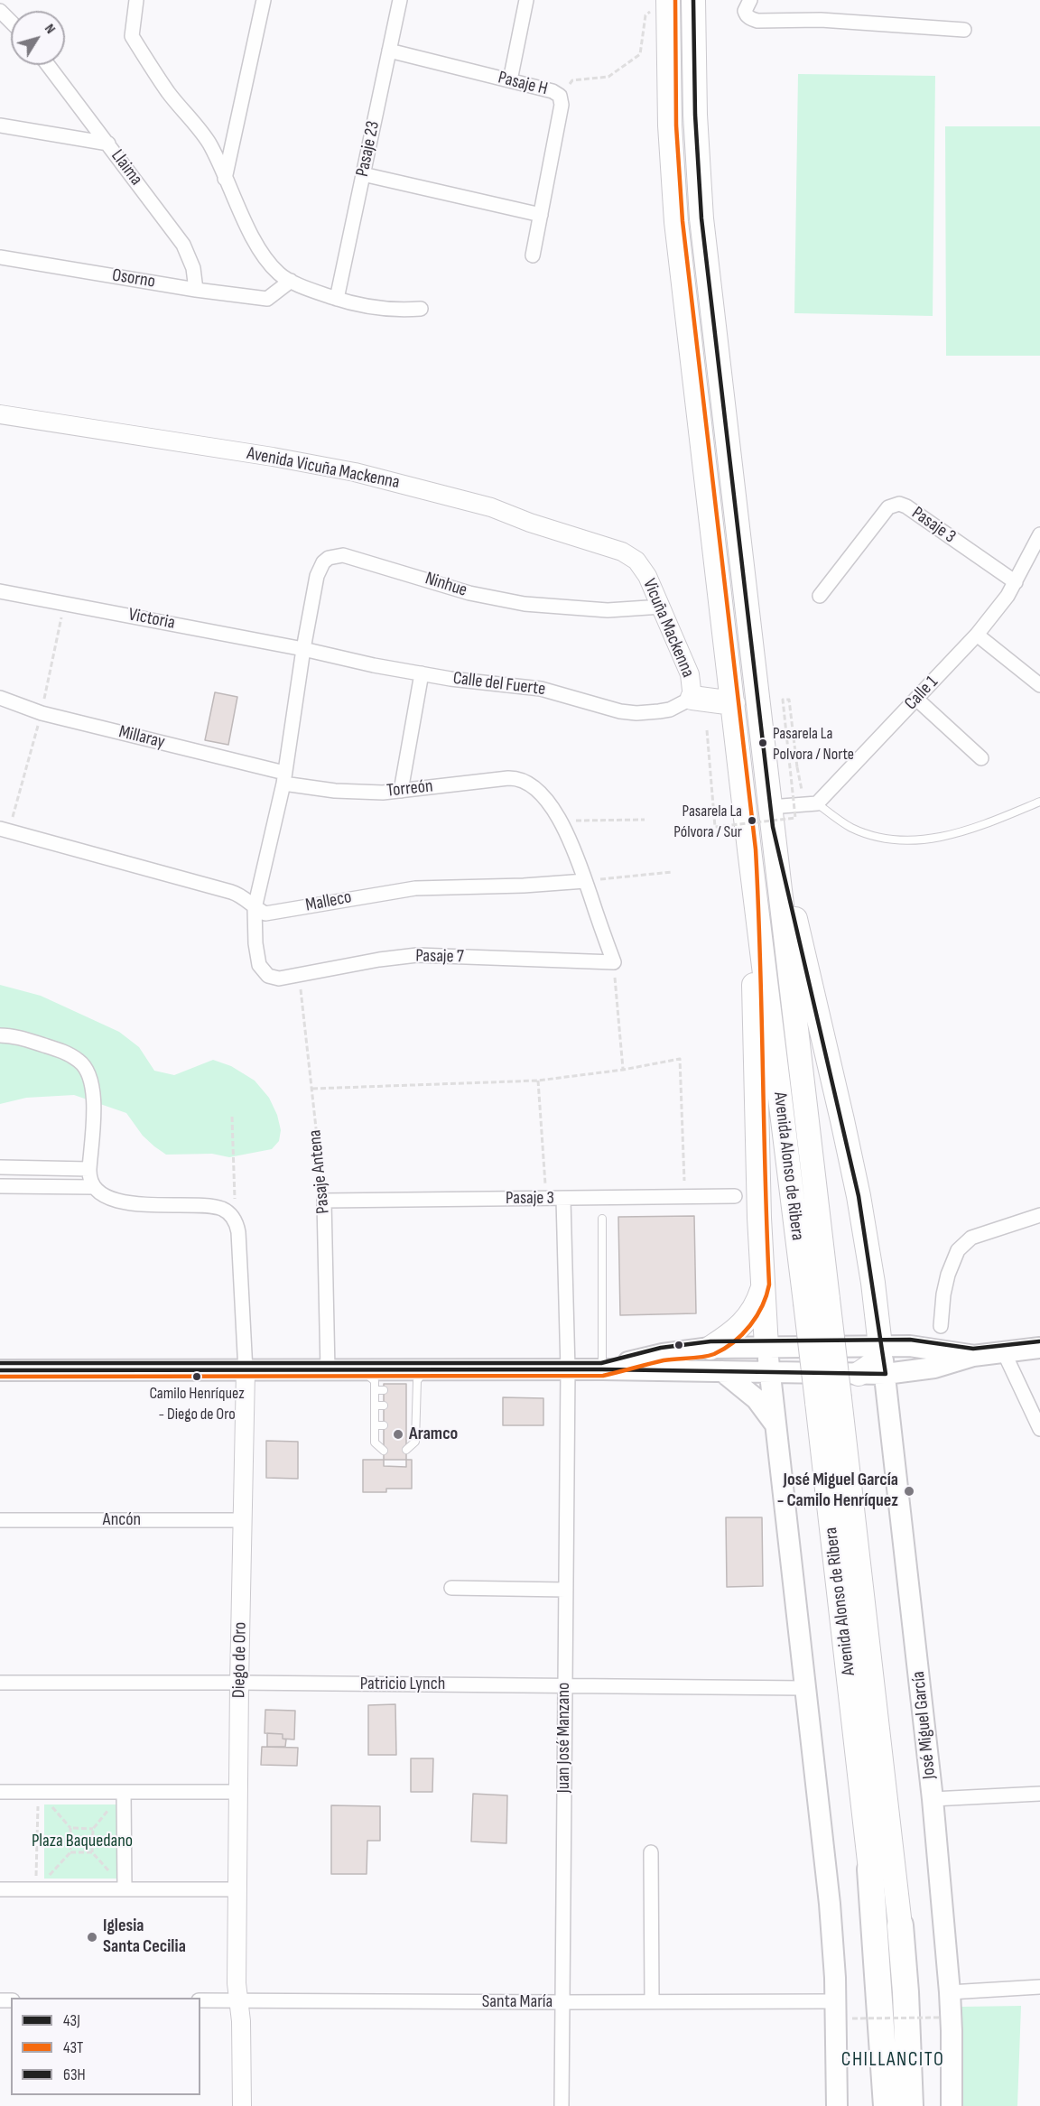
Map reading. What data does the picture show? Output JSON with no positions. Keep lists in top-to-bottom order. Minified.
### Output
{"streets":{"highway":["Avenida Alonso de Ribera"],"main road":["José Miguel García"],"street":["Pasaje H","Pasaje 23","Llaima","Osorno","Avenida Vicuña Mackenna","Pasaje 3","Ninhue","Victoria","Vicuña Mackenna","Calle del Fuerte","Calle 1","Millaray","Torreón","Malleco","Pasaje 7","Pasaje Antena","Ancón","Diego de Oro","Patricio Lynch","Juan José Manzano","Santa María"]},"crossings":[["Pasaje H","Pasaje 23"],["Llaima","Osorno"],["Avenida Vicuña Mackenna","Vicuña Mackenna"],["Pasaje 3","Calle 1"],["Pasaje 3","Pasaje Antena"],["Pasaje 3","Juan José Manzano"],["Ninhue","Victoria"],["Ninhue","Vicuña Mackenna"],["Ninhue","Calle del Fuerte"],["Victoria","Calle del Fuerte"],["Vicuña Mackenna","Calle del Fuerte"],["Millaray","Torreón"],["Malleco","Pasaje 7"],["Pasaje 7","Pasaje Antena"],["Ancón","Diego de Oro"],["Diego de Oro","Patricio Lynch"],["Diego de Oro","Santa María"],["Patricio Lynch","Juan José Manzano"],["Juan José Manzano","Santa María"]],"districts":["CHILLANCITO"],"parks":["Plaza Baquedano"],"places":["Pasarela La Polvora / Norte","Pasarela La Pólvora / Sur","Camilo Henríquez - Diego de Oro","Aramco","José Miguel García - Camilo Henríquez","Iglesia Santa Cecilia"],"lines":["transit line 43J","transit line 43T","transit line 63H"],"legend":["43J","43T","63H"],"north":"top right"}
